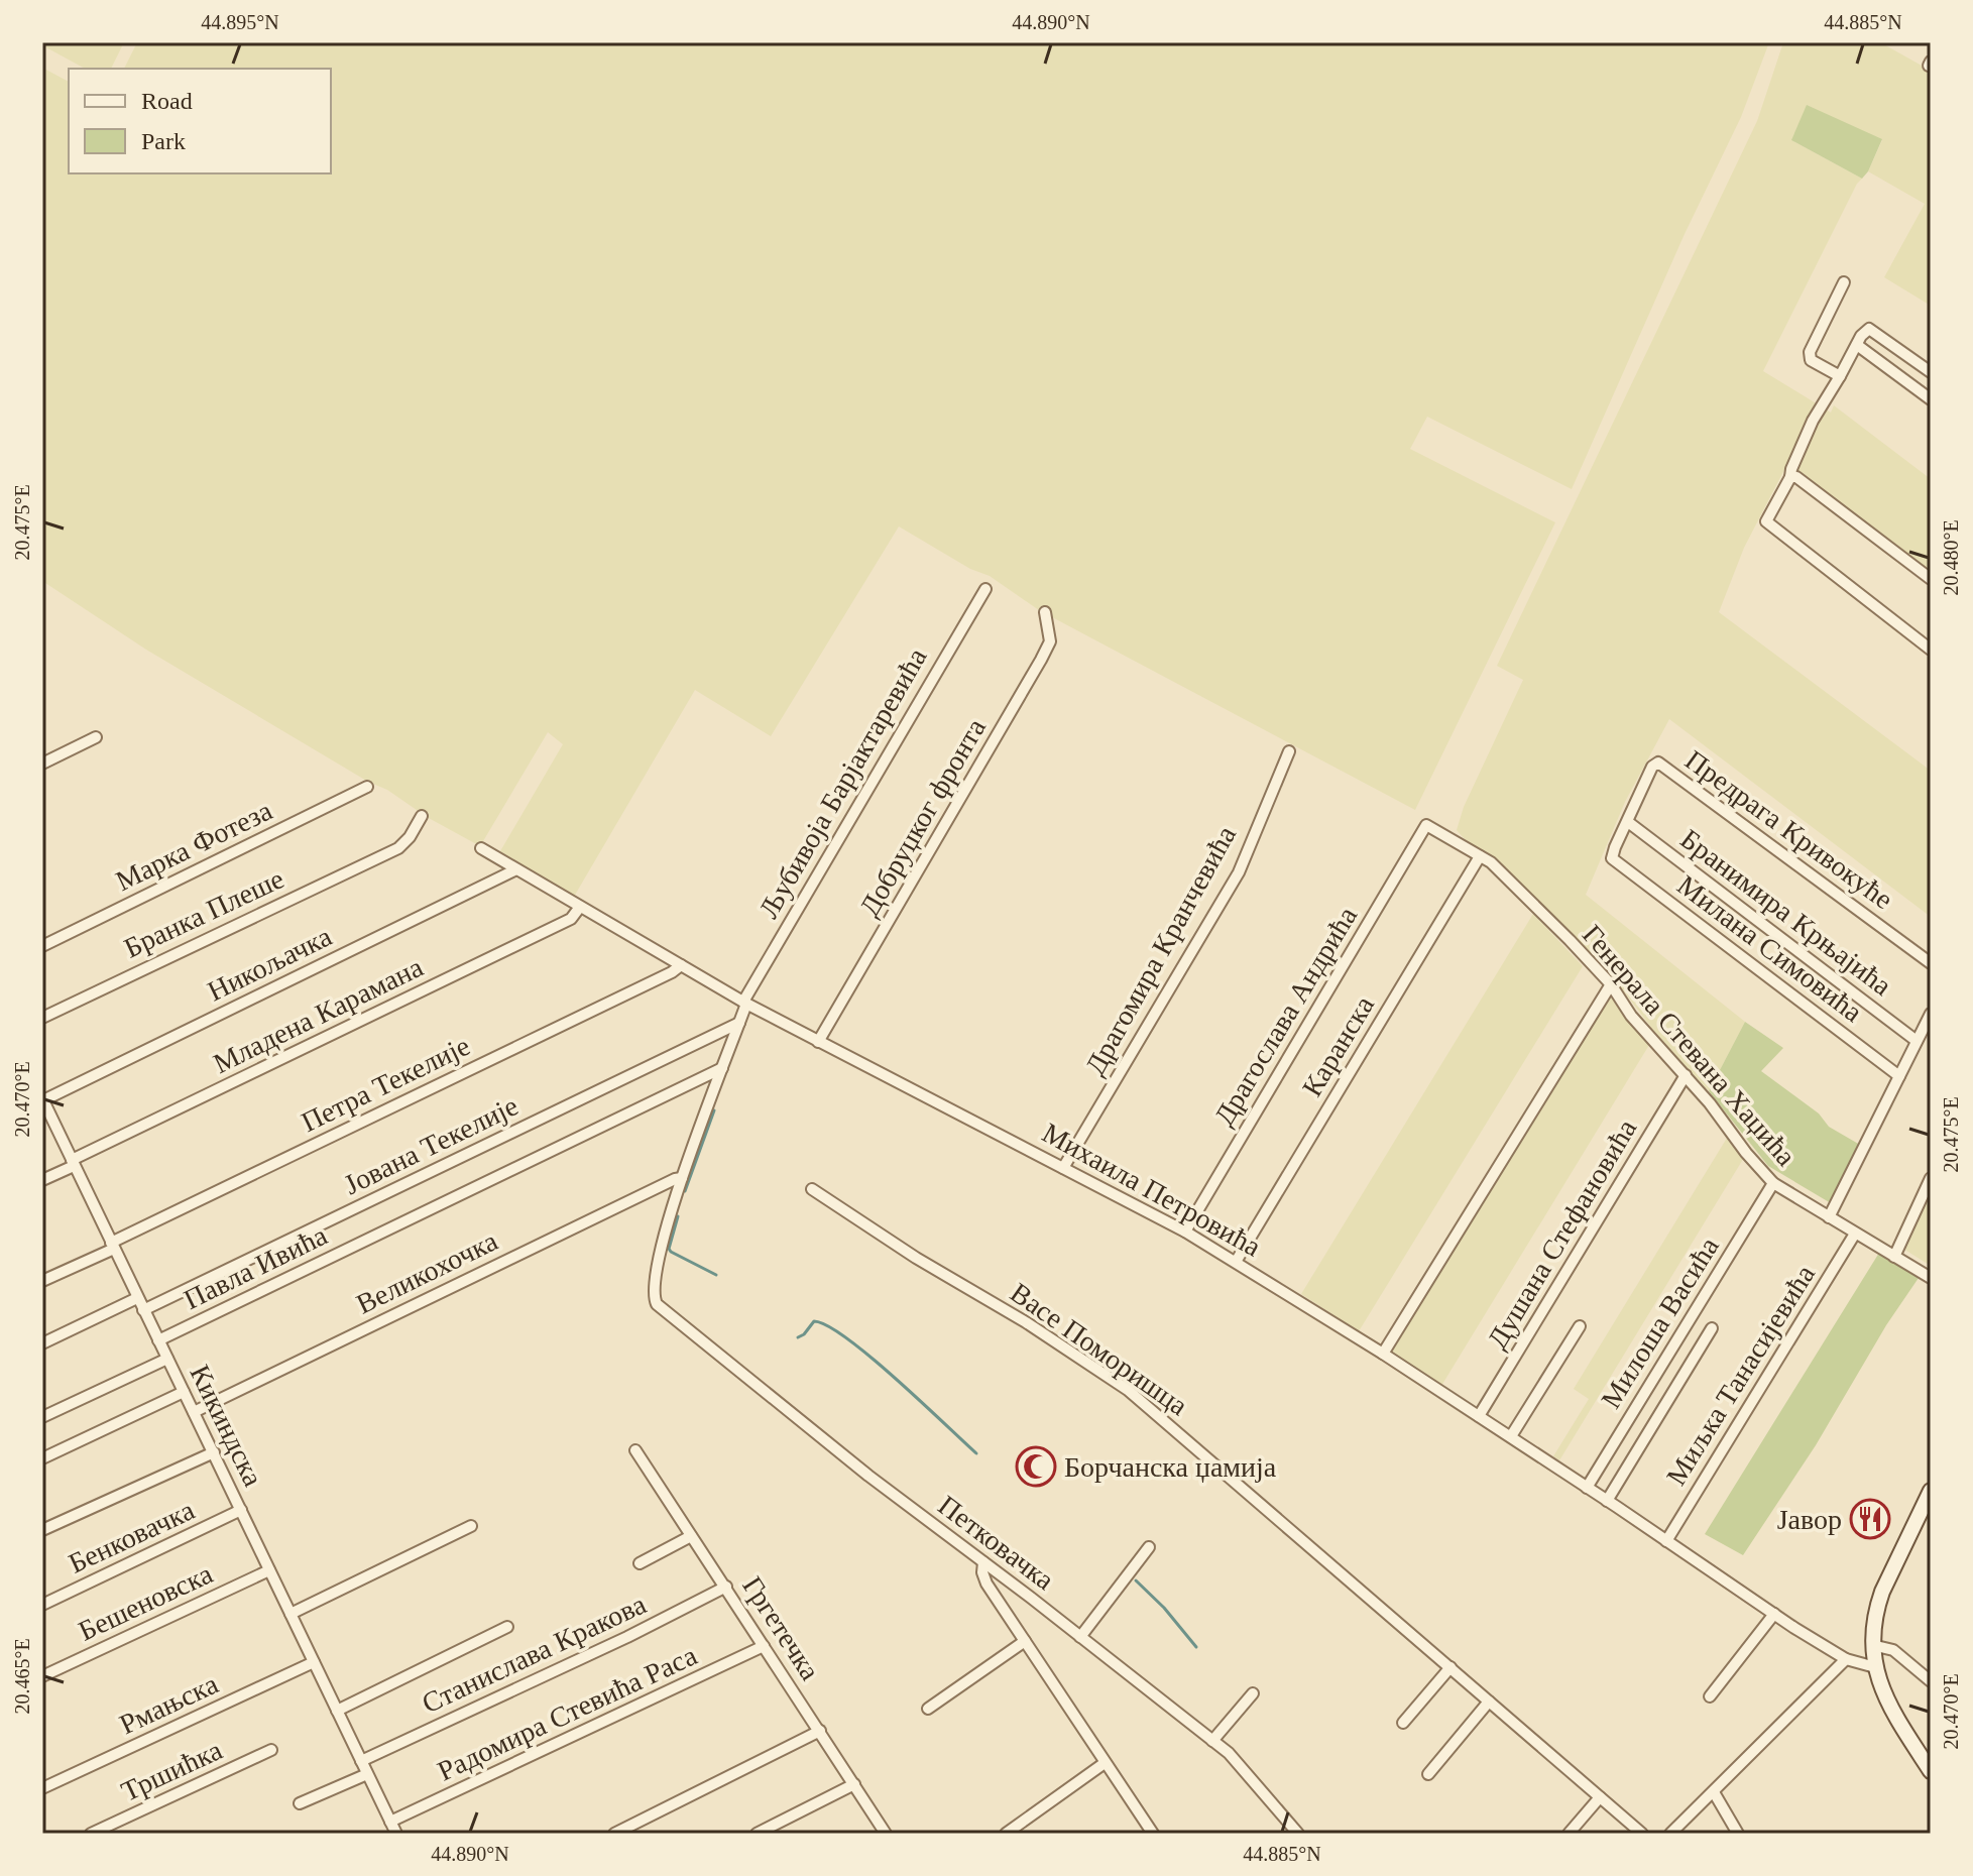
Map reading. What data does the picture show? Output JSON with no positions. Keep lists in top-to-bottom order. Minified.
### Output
{"streets":{"street":["Љубивоја Барјактаревића","Добруџког фронта","Предрага Кривокуће","Марка Фотеза","Бранимира Крњајића","Бранка Плеше","Милана Симовића","Драгомира Кранчевића","Никољачка","Младена Карамана","Драгослава Андрића","Генерала Стевана Хаџића","Каранска","Петра Текелије","Јована Текелије","Михаила Петровића","Душана Стефановића","Павла Ивића","Великохочка","Милоша Васића","Васе Поморишца","Миљка Танасијевића","Кикиндска","Бенковачка","Петковачка","Бешеновска","Гргетечка","Станислава Кракова","Рмањска","Радомира Стевића Раса","Тршићка"]},"crossings":[["Љубивоја Барјактаревића","Михаила Петровића"],["Добруџког фронта","Михаила Петровића"],["Предрага Кривокуће","Бранимира Крњајића"],["Предрага Кривокуће","Милана Симовића"],["Бранимира Крњајића","Милана Симовића"],["Драгомира Кранчевића","Михаила Петровића"],["Никољачка","Михаила Петровића"],["Никољачка","Кикиндска"],["Младена Карамана","Михаила Петровића"],["Младена Карамана","Кикиндска"],["Драгослава Андрића","Генерала Стевана Хаџића"],["Драгослава Андрића","Михаила Петровића"],["Генерала Стевана Хаџића","Каранска"],["Генерала Стевана Хаџића","Душана Стефановића"],["Генерала Стевана Хаџића","Милоша Васића"],["Генерала Стевана Хаџића","Миљка Танасијевића"],["Каранска","Михаила Петровића"],["Петра Текелије","Михаила Петровића"],["Петра Текелије","Кикиндска"],["Јована Текелије","Павла Ивића"],["Јована Текелије","Кикиндска"],["Михаила Петровића","Душана Стефановића"],["Михаила Петровића","Милоша Васића"],["Михаила Петровића","Миљка Танасијевића"],["Павла Ивића","Кикиндска"],["Великохочка","Кикиндска"],["Великохочка","Петковачка"],["Кикиндска","Бенковачка"],["Кикиндска","Бешеновска"],["Кикиндска","Станислава Кракова"],["Кикиндска","Рмањска"],["Кикиндска","Радомира Стевића Раса"],["Гргетечка","Станислава Кракова"],["Гргетечка","Радомира Стевића Раса"]],"places":{"mosque":["Борчанска џамија"],"restaurant":["Јавор"]},"legend":["Road","Park"],"coordinates":["44.895°N","44.890°N","44.885°N","20.475°E","20.480°E","20.470°E","20.465°E"]}
